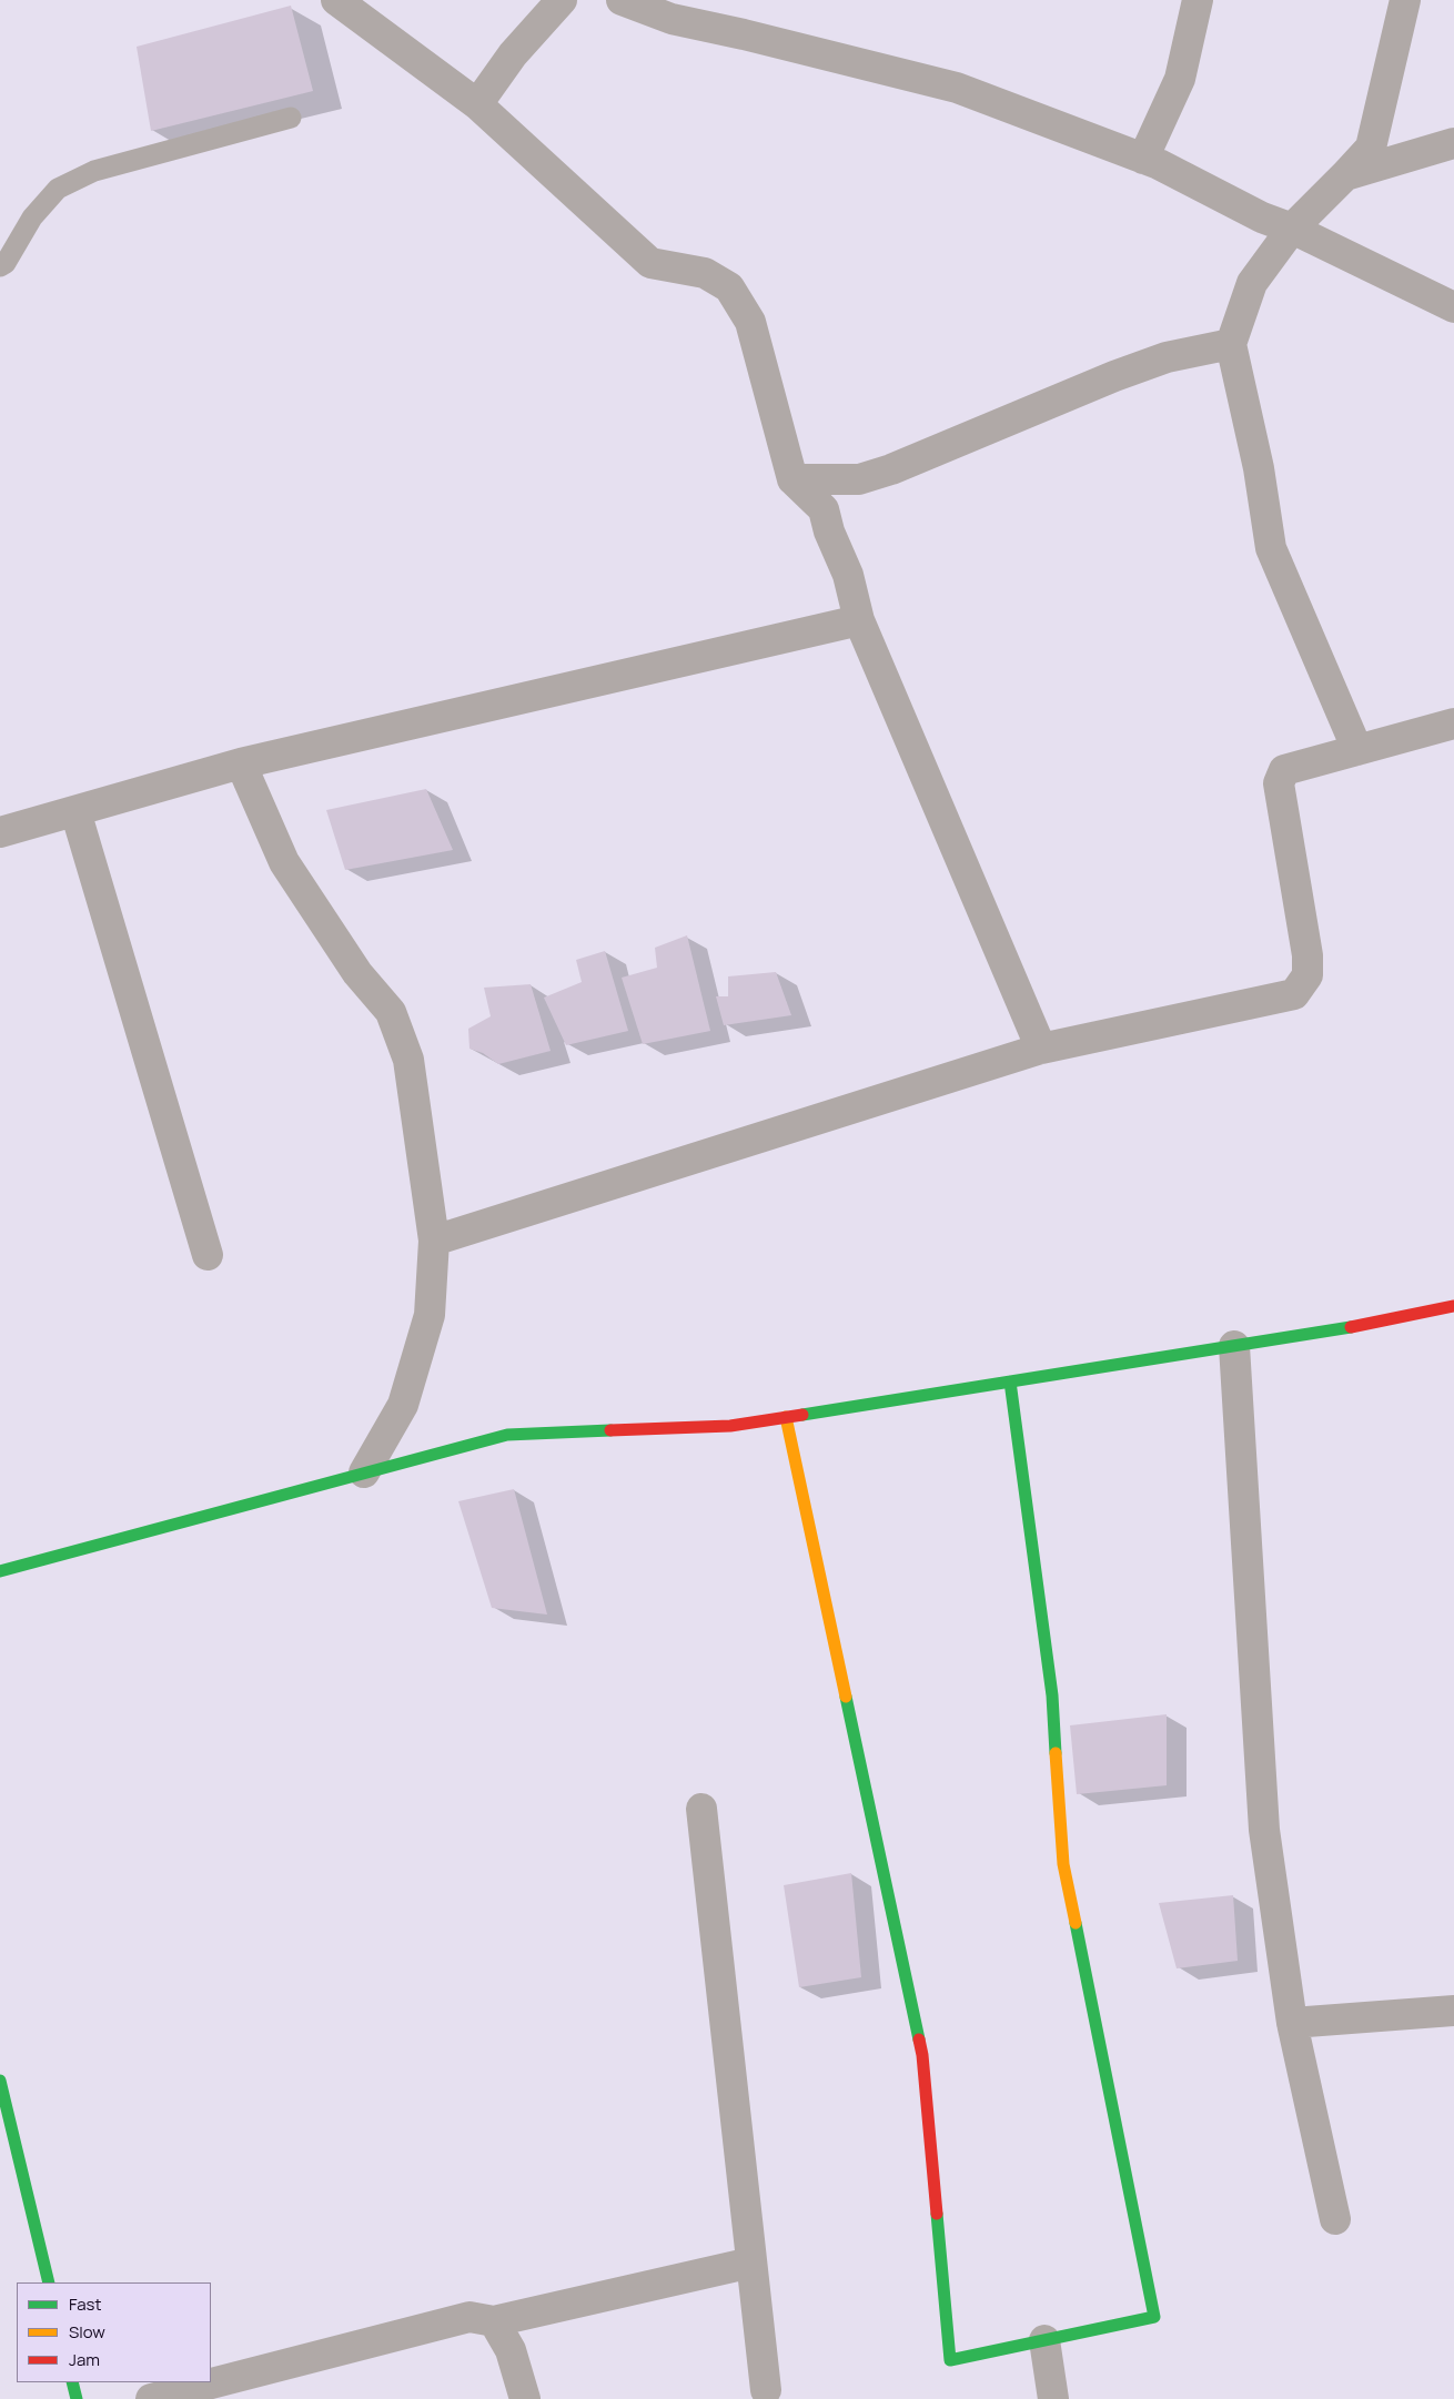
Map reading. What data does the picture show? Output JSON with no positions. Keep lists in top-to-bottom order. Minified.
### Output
{"legend":["Fast","Slow","Jam"]}
